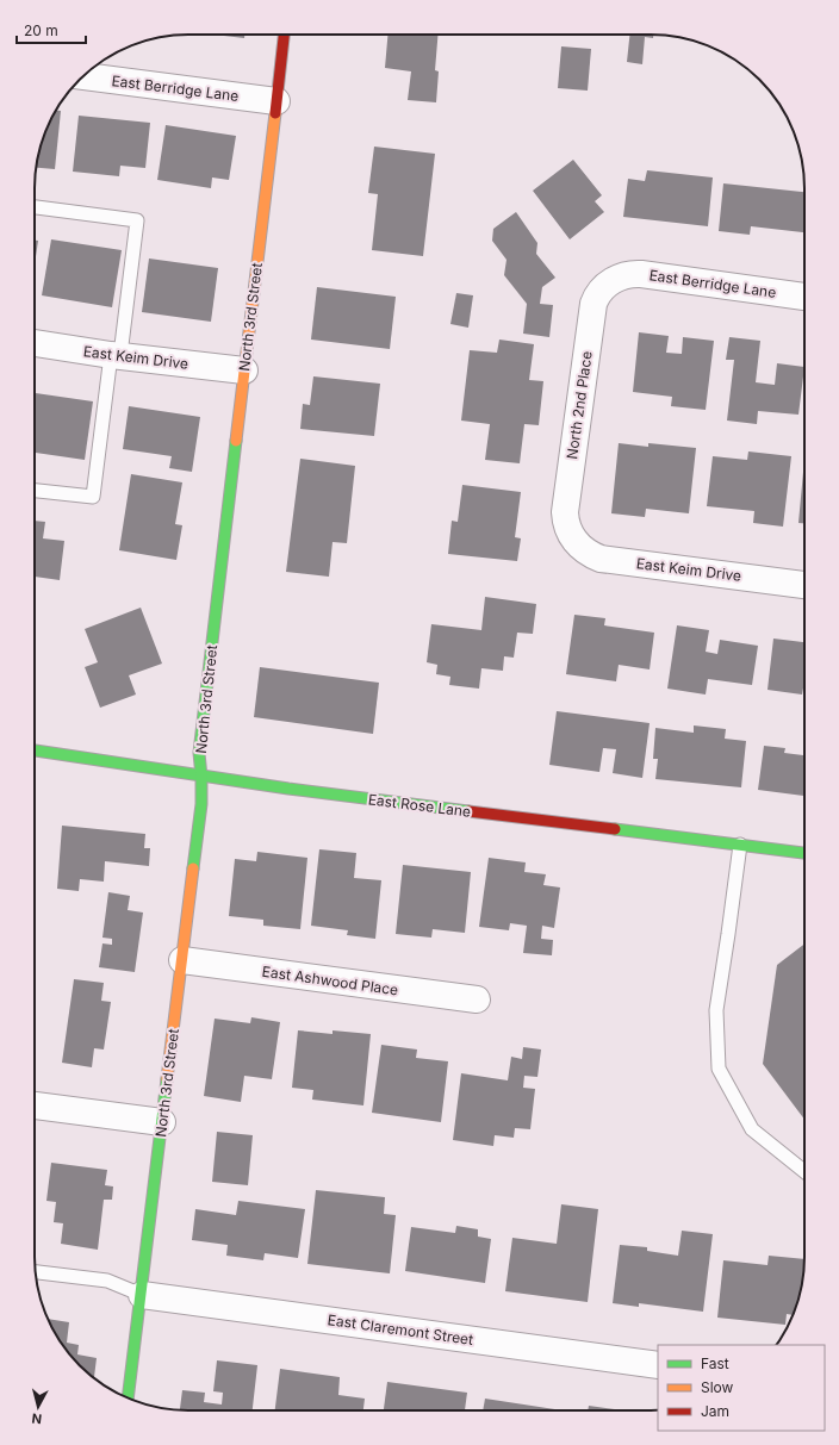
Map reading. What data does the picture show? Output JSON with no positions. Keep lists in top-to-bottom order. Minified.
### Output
{"streets":{"street":["East Berridge Lane","North 3rd Street","East Keim Drive","North 2nd Place","East Rose Lane","East Ashwood Place","East Claremont Street"]},"crossings":[["East Berridge Lane","North 3rd Street"],["East Berridge Lane","North 2nd Place"],["North 3rd Street","East Keim Drive"],["North 3rd Street","East Rose Lane"],["North 3rd Street","East Ashwood Place"],["North 3rd Street","East Claremont Street"],["East Keim Drive","North 2nd Place"]],"legend":["Fast","Slow","Jam"],"scale_bar":"20 m","north":"bottom"}
